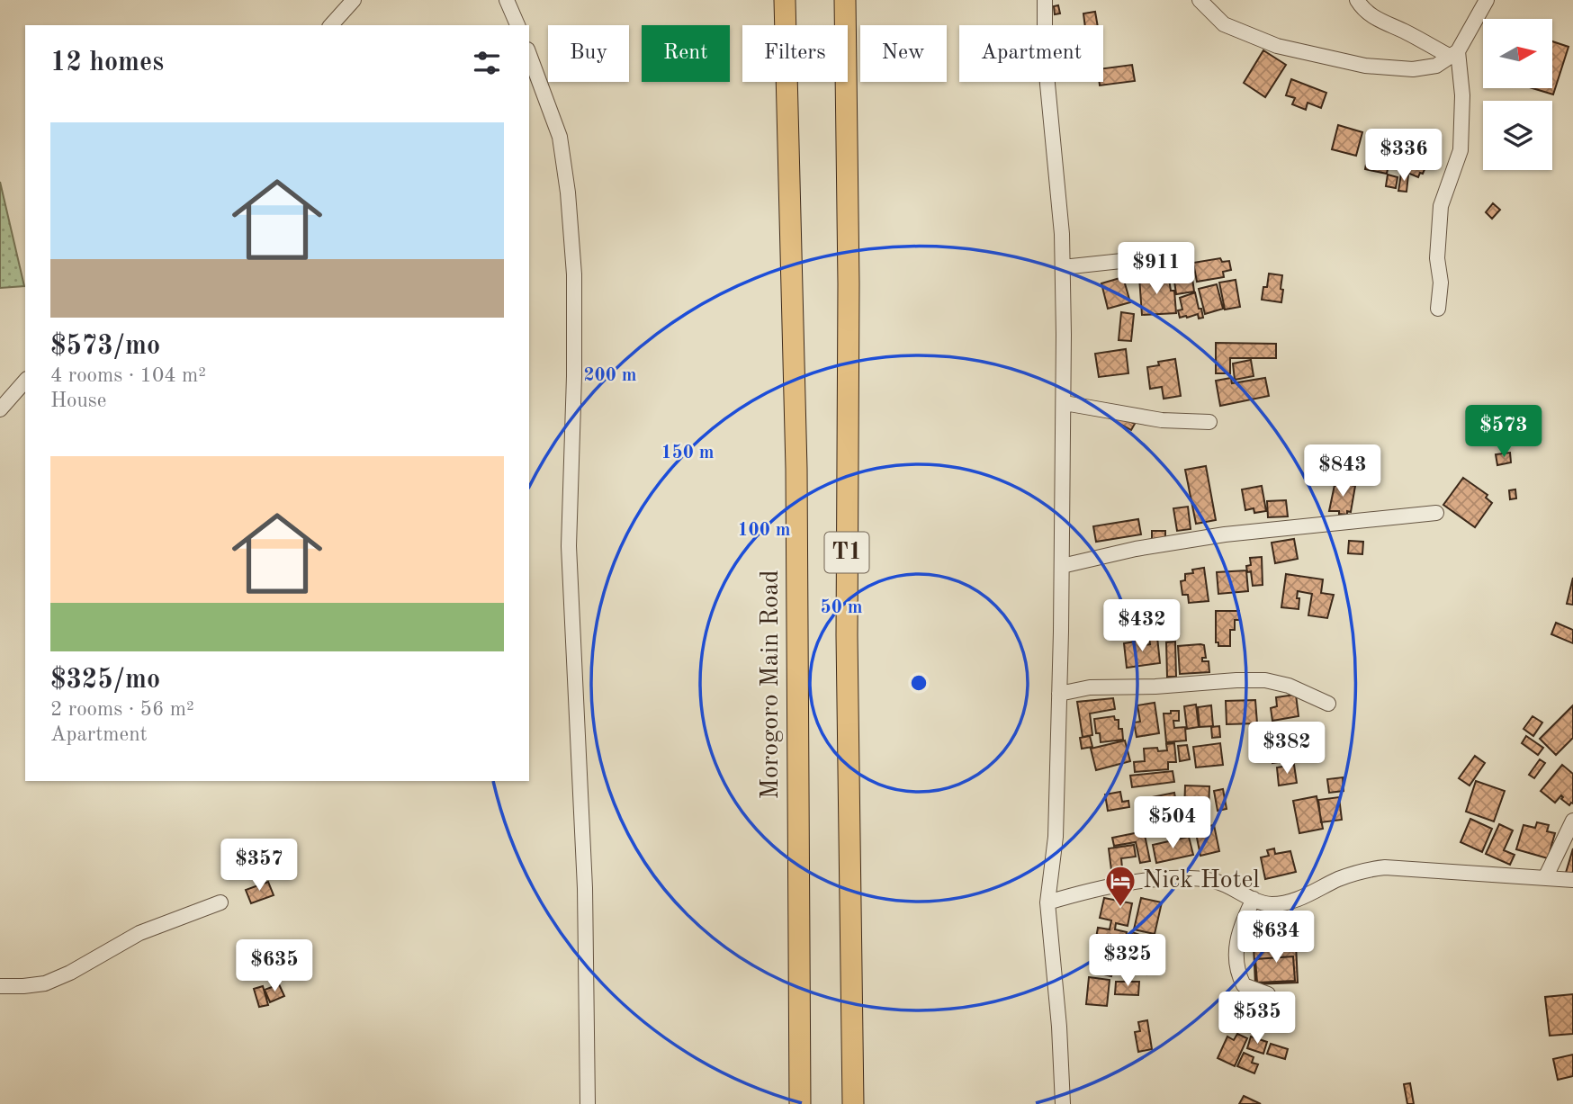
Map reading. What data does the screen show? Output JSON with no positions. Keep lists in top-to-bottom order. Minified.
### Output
{"streets":{"highway":["T1","Morogoro Main Road"]},"places":{"hotel":["Nick Hotel"]},"north":"right","page":{"chip":["Buy","Rent","Filters","New","Apartment"],"heading":"12 homes","list":[{"name":"$573/mo","note":"4 rooms · 104 m² · House"},{"name":"$325/mo","note":"2 rooms · 56 m² · Apartment"}],"price":["$336","$911","$573","$843","$432","$382","$504","$357","$634","$325","$635","$535"]},"rings":["200 m","150 m","100 m","50 m"]}
